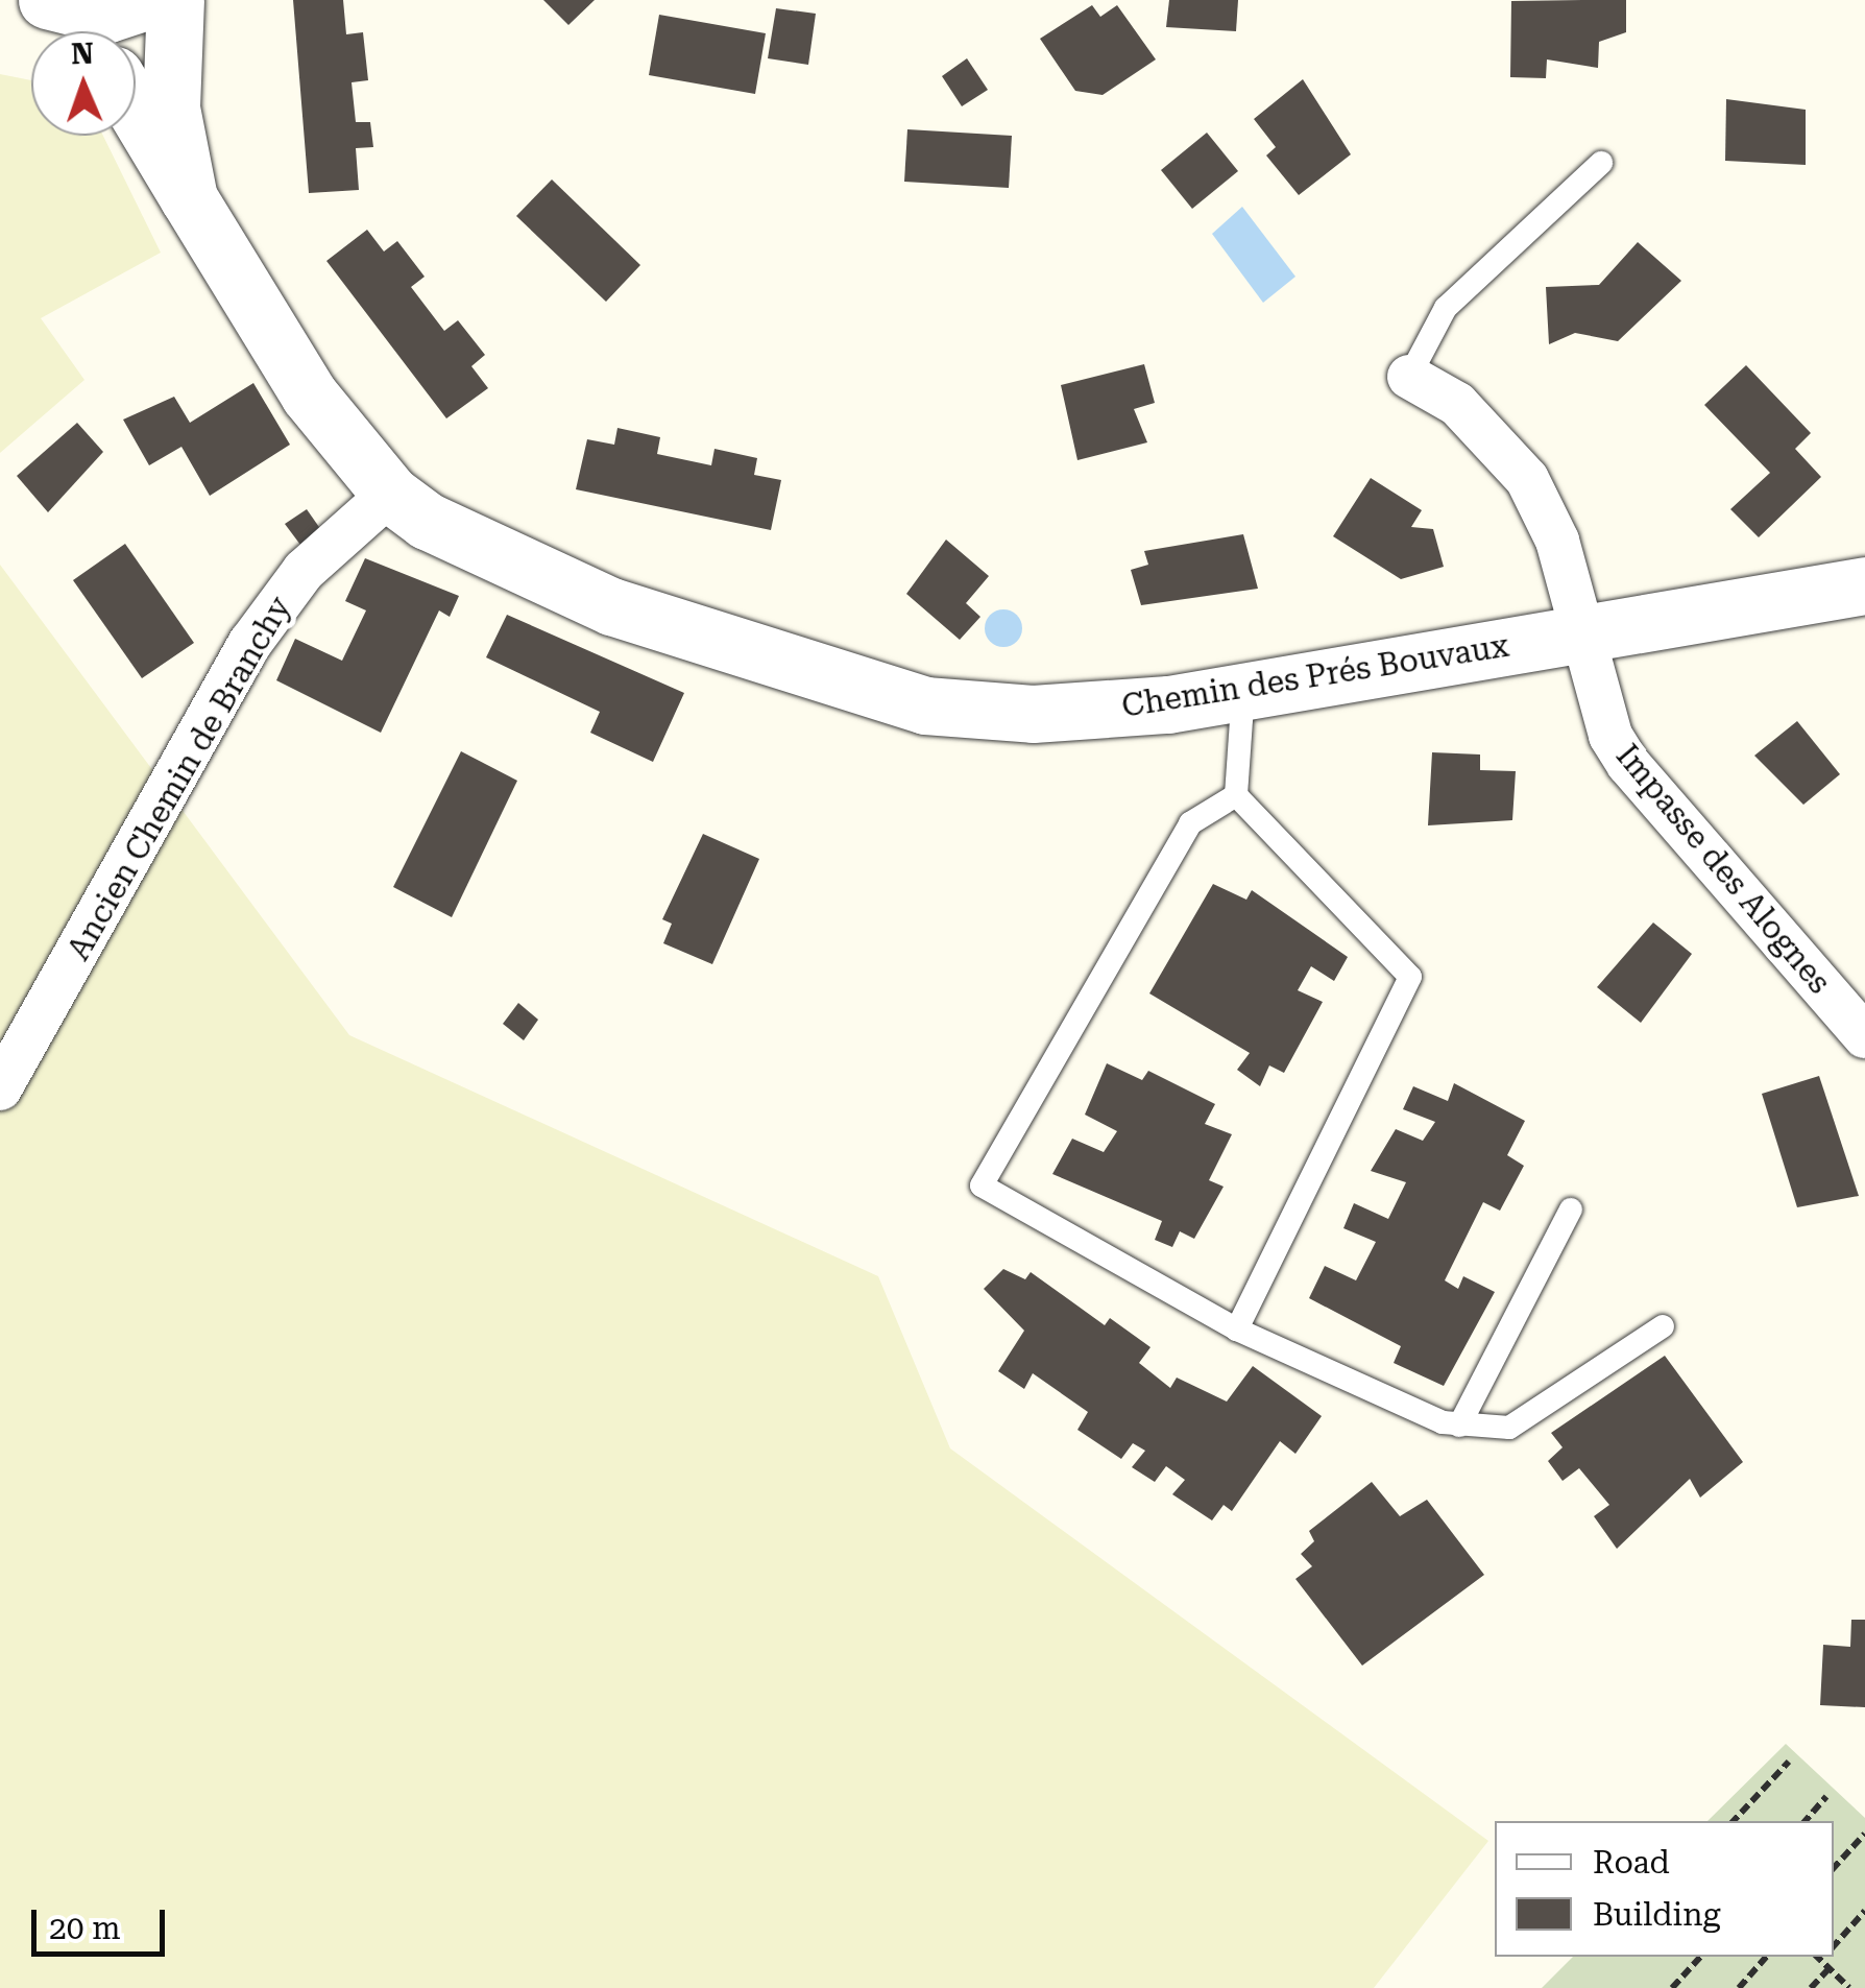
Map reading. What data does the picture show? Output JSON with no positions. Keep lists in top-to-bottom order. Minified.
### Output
{"streets":{"street":["Chemin des Prés Bouvaux","Ancien Chemin de Branchy","Impasse des Alognes"]},"crossings":[["Chemin des Prés Bouvaux","Ancien Chemin de Branchy"],["Chemin des Prés Bouvaux","Impasse des Alognes"]],"legend":["Road","Building"],"scale_bar":"20 m","north":"top"}
